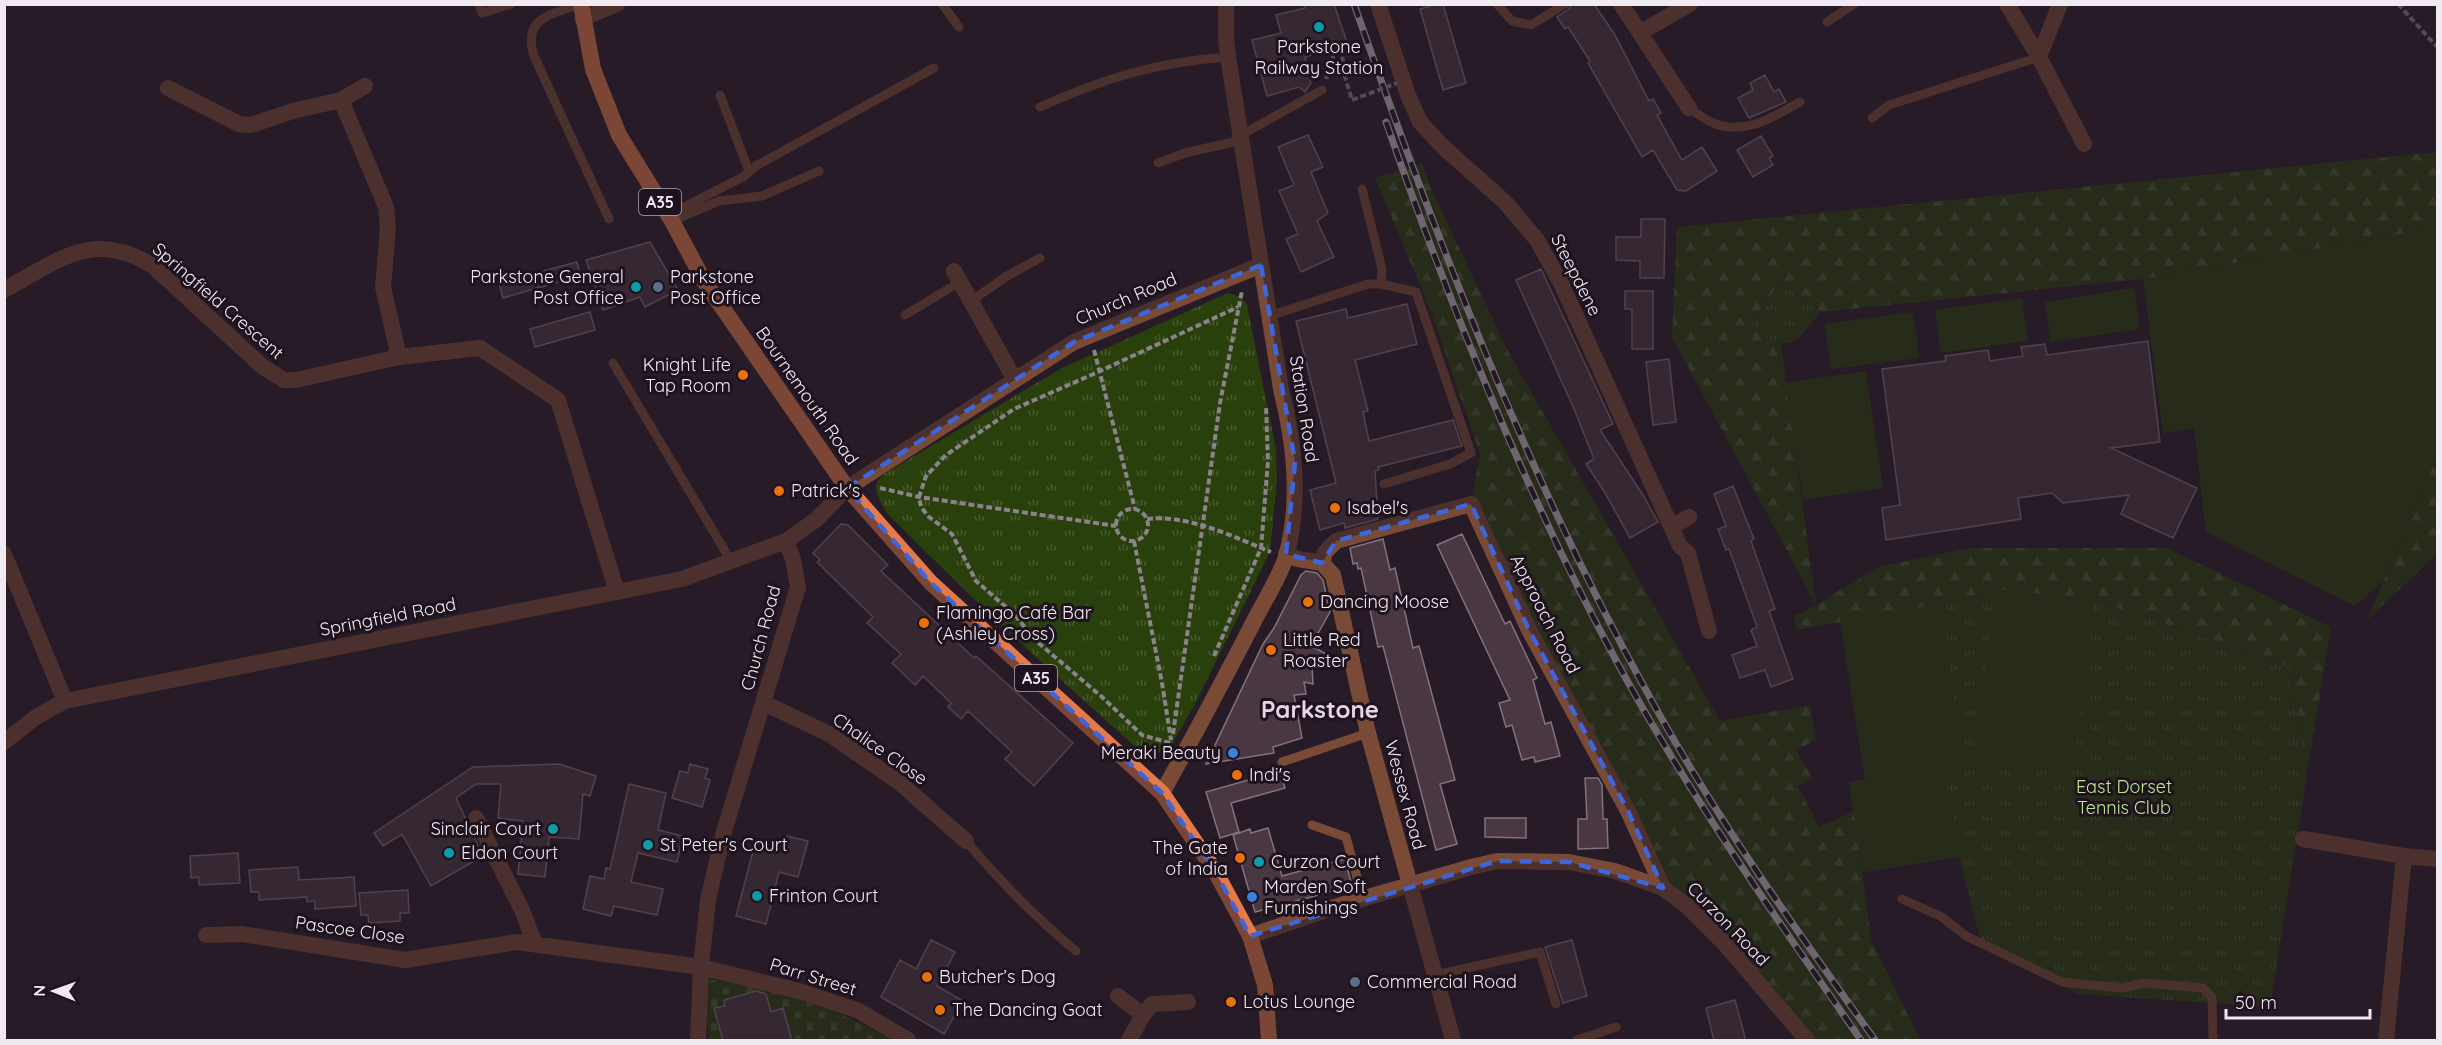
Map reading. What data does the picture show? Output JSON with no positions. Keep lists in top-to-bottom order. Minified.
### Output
{"streets":{"highway":["A35","Bournemouth Road"],"street":["Steepdene","Church Road","Springfield Crescent","Station Road","Approach Road","Springfield Road","Chalice Close","Wessex Road","Curzon Road","Pascoe Close","Parr Street"]},"crossings":[["A35","Church Road"],["A35","Bournemouth Road"],["A35","Station Road"],["A35","Curzon Road"],["Church Road","Bournemouth Road"],["Church Road","Station Road"],["Church Road","Springfield Road"],["Church Road","Chalice Close"],["Church Road","Pascoe Close"],["Church Road","Parr Street"],["Springfield Crescent","Springfield Road"],["Approach Road","Wessex Road"],["Approach Road","Curzon Road"],["Wessex Road","Curzon Road"],["Pascoe Close","Parr Street"]],"districts":["Parkstone"],"parks":["East Dorset Tennis Club"],"places":["Parkstone Railway Station","Parkstone General Post Office","Parkstone Post Office","Knight Life Tap Room","Patrick's","Isabel's","Dancing Moose","Flamingo Café Bar (Ashley Cross)","Little Red Roaster","Meraki Beauty","Indi's","Sinclair Court","St Peter's Court","Eldon Court","The Gate of India","Curzon Court","Frinton Court","Marden Soft Furnishings","Butcher’s Dog","Commercial Road","Lotus Lounge","The Dancing Goat"],"scale_bar":"50 m","north":"left"}
